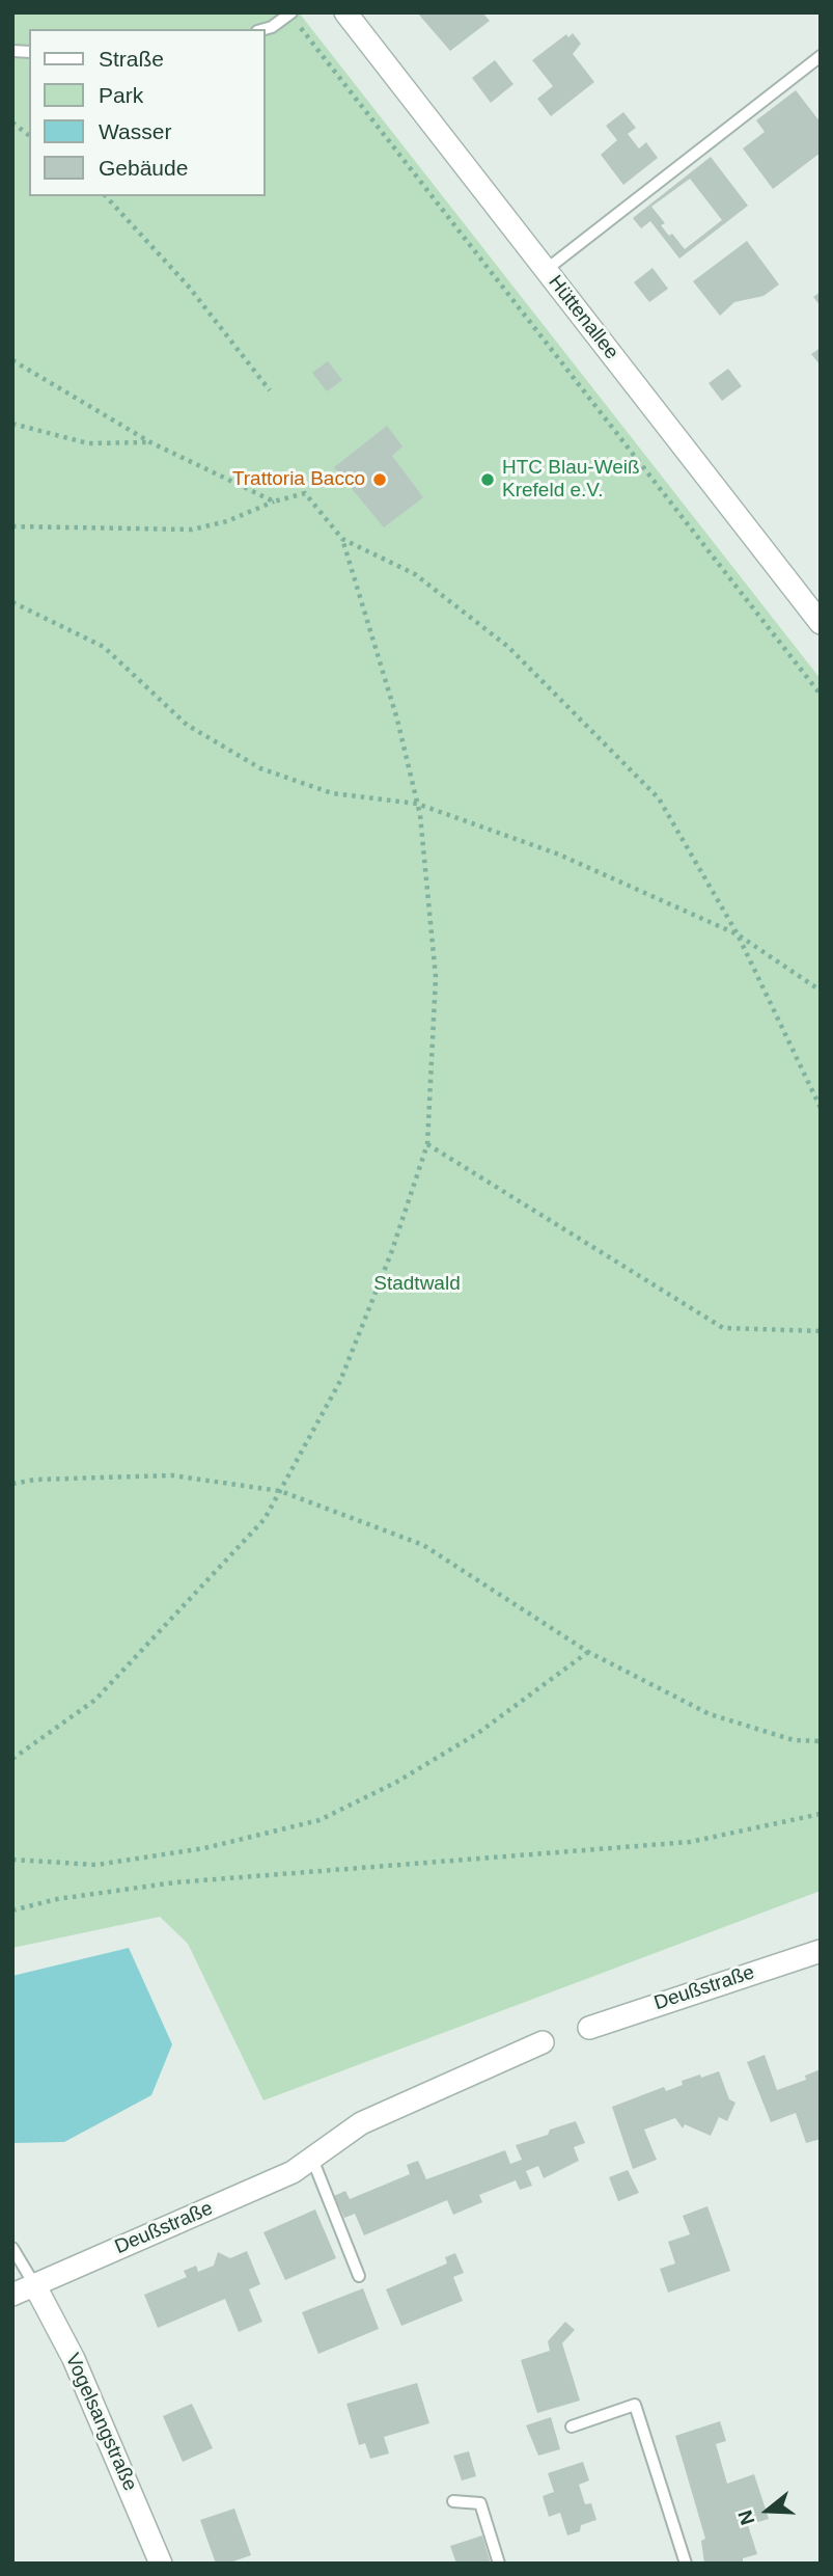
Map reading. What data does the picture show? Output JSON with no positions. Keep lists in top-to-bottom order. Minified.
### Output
{"streets":{"street":["Hüttenallee","Deußstraße","Vogelsangstraße"]},"crossings":[["Deußstraße","Vogelsangstraße"]],"parks":["Stadtwald"],"places":["Trattoria Bacco","HTC Blau-Weiß Krefeld e.V."],"legend":["Straße","Park","Wasser","Gebäude"],"north":"left"}
